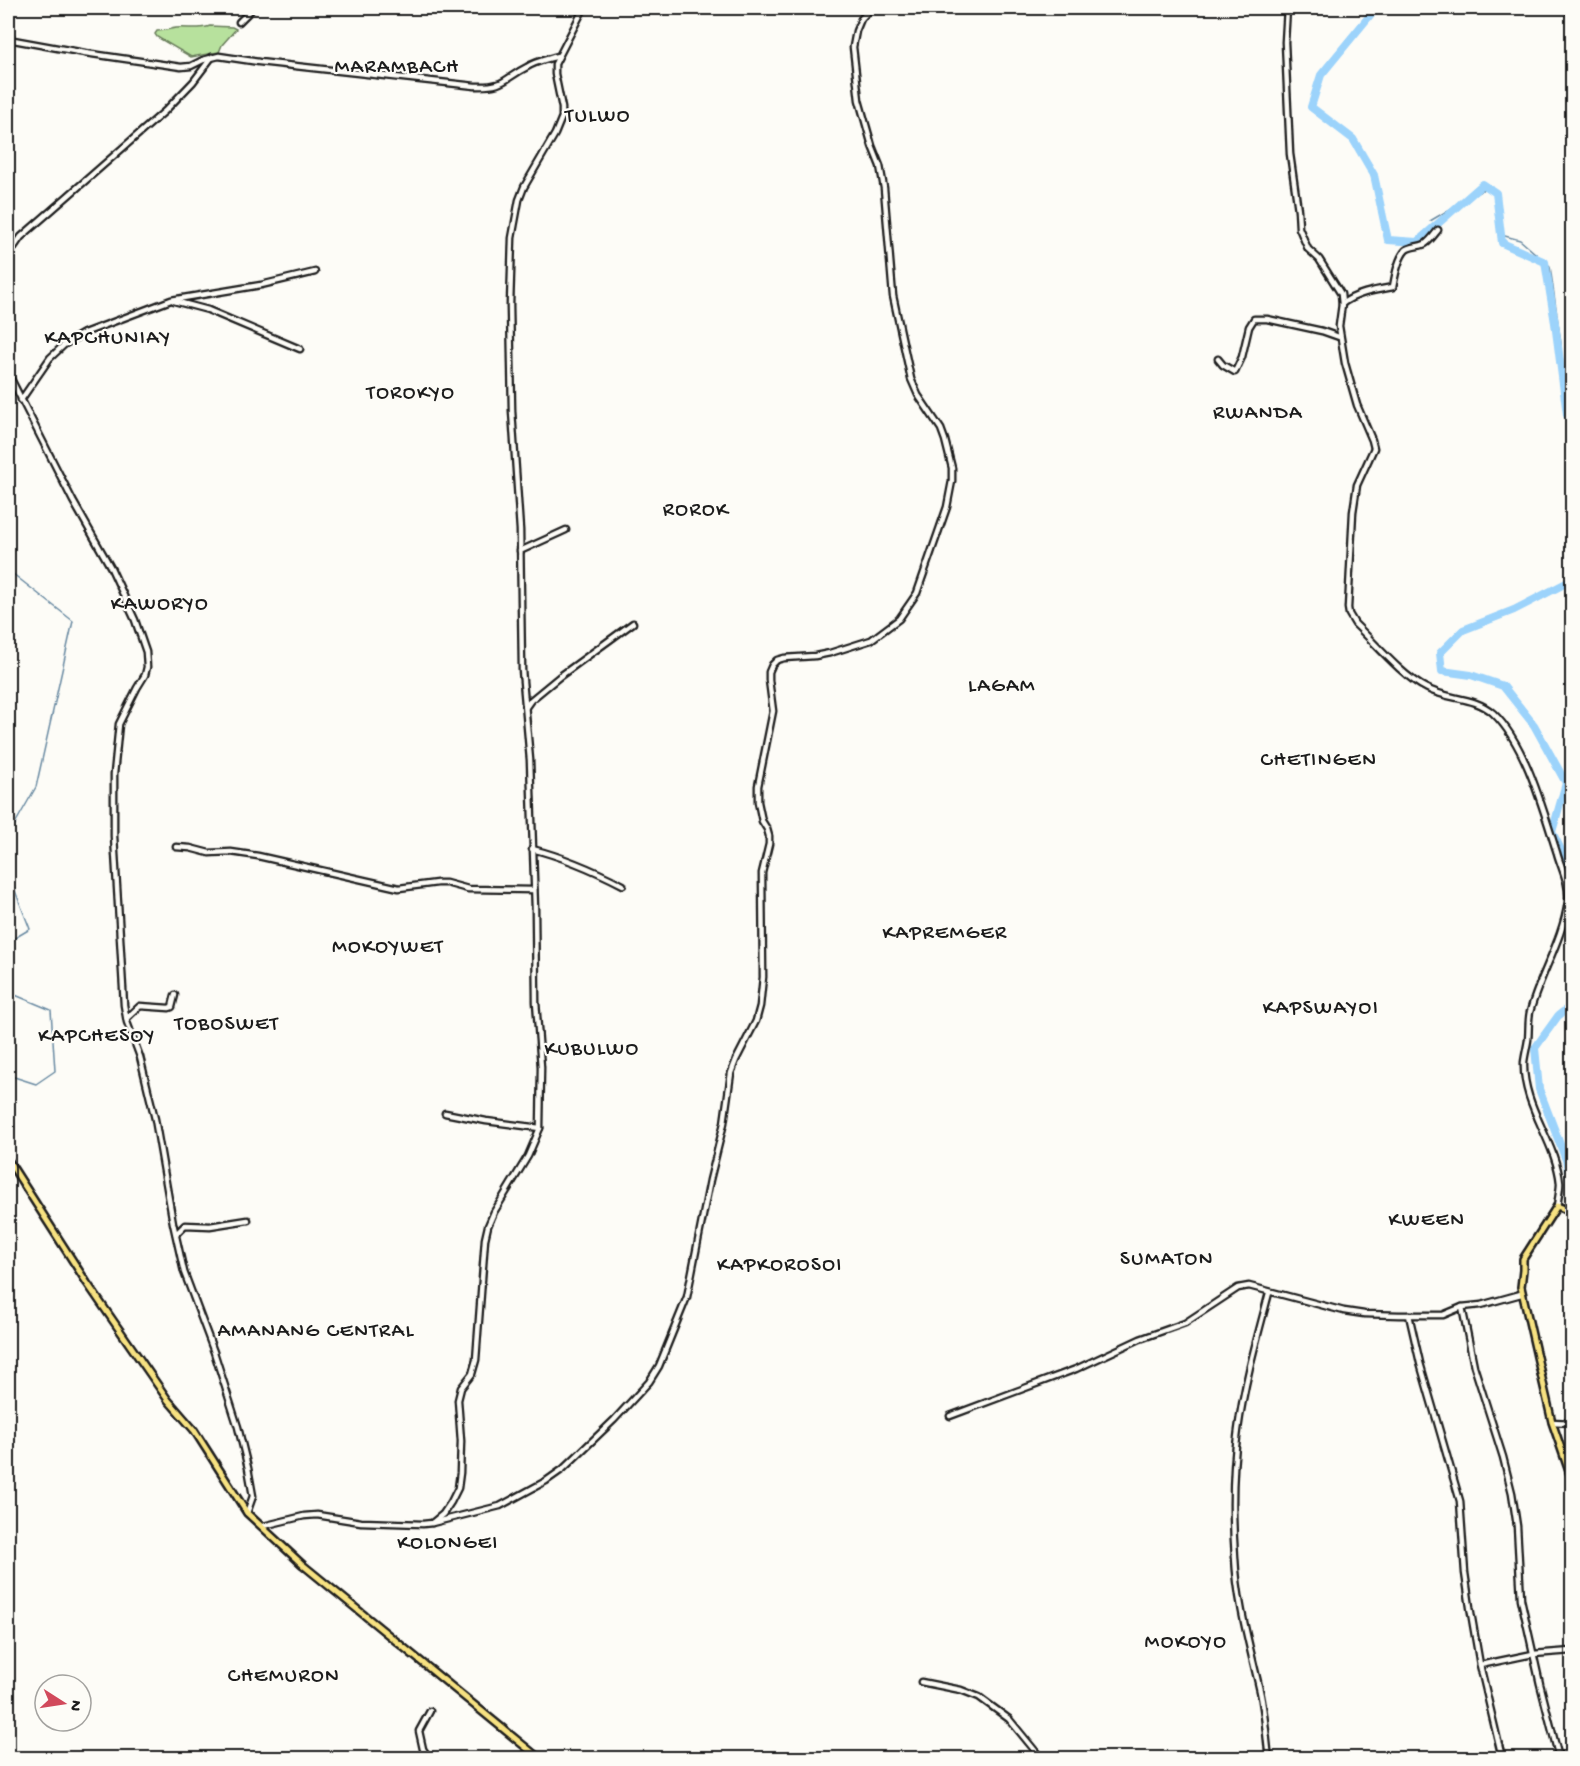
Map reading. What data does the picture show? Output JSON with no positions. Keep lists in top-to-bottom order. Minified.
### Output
{"districts":["MARAMBACH","TULWO","KAPCHUNIAY","TOROKYO","RWANDA","ROROK","KAWORYO","LAGAM","CHETINGEN","KAPREMGER","MOKOYWET","KAPSWAYOI","TOBOSWET","KAPCHESOY","KUBULWO","KWEEN","SUMATON","KAPKOROSOI","AMANANG CENTRAL","KOLONGEI","MOKOYO","CHEMURON"],"north":"right"}
